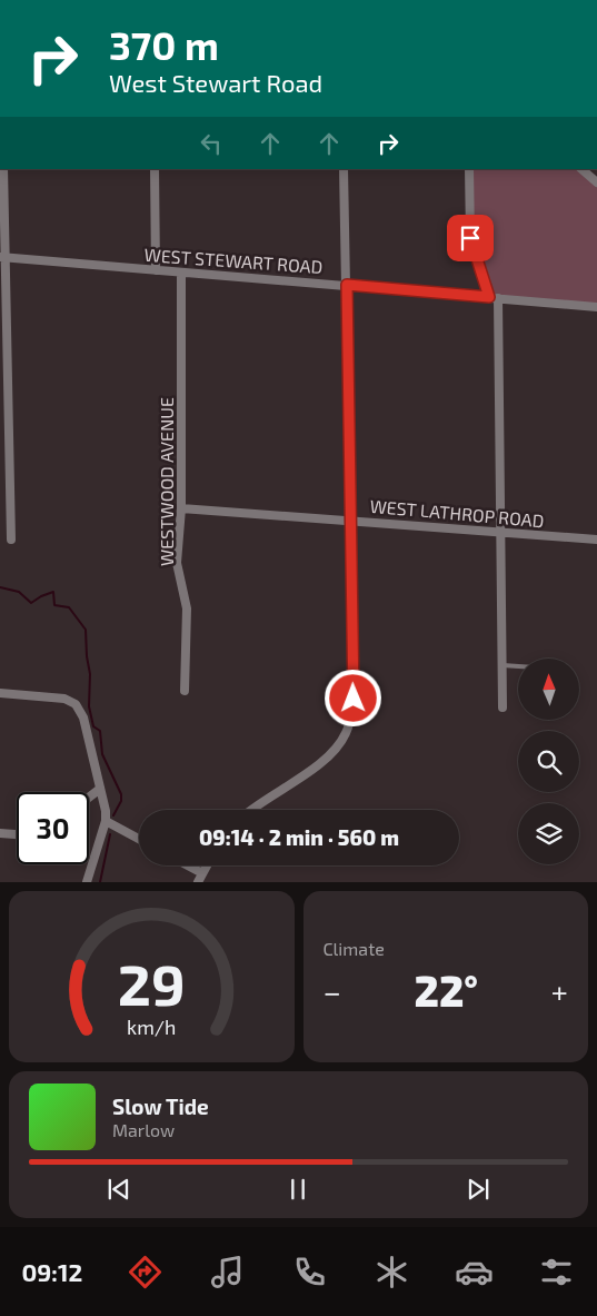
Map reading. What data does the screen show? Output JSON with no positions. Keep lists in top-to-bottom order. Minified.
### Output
{"streets":{"street":["WEST STEWART ROAD","WESTWOOD AVENUE","WEST LATHROP ROAD"]},"crossings":[["WEST STEWART ROAD","WESTWOOD AVENUE"],["WESTWOOD AVENUE","WEST LATHROP ROAD"]],"north":"top","page":{"turn":["370 m","West Stewart Road"],"limit":"30","trip":"09:14 · 2 min · 560 m","tile":"Climate","heat":["−","22°","+"],"song":["Slow Tide","Marlow"],"tabs":"09:12","gauge":["29","km/h"]}}
